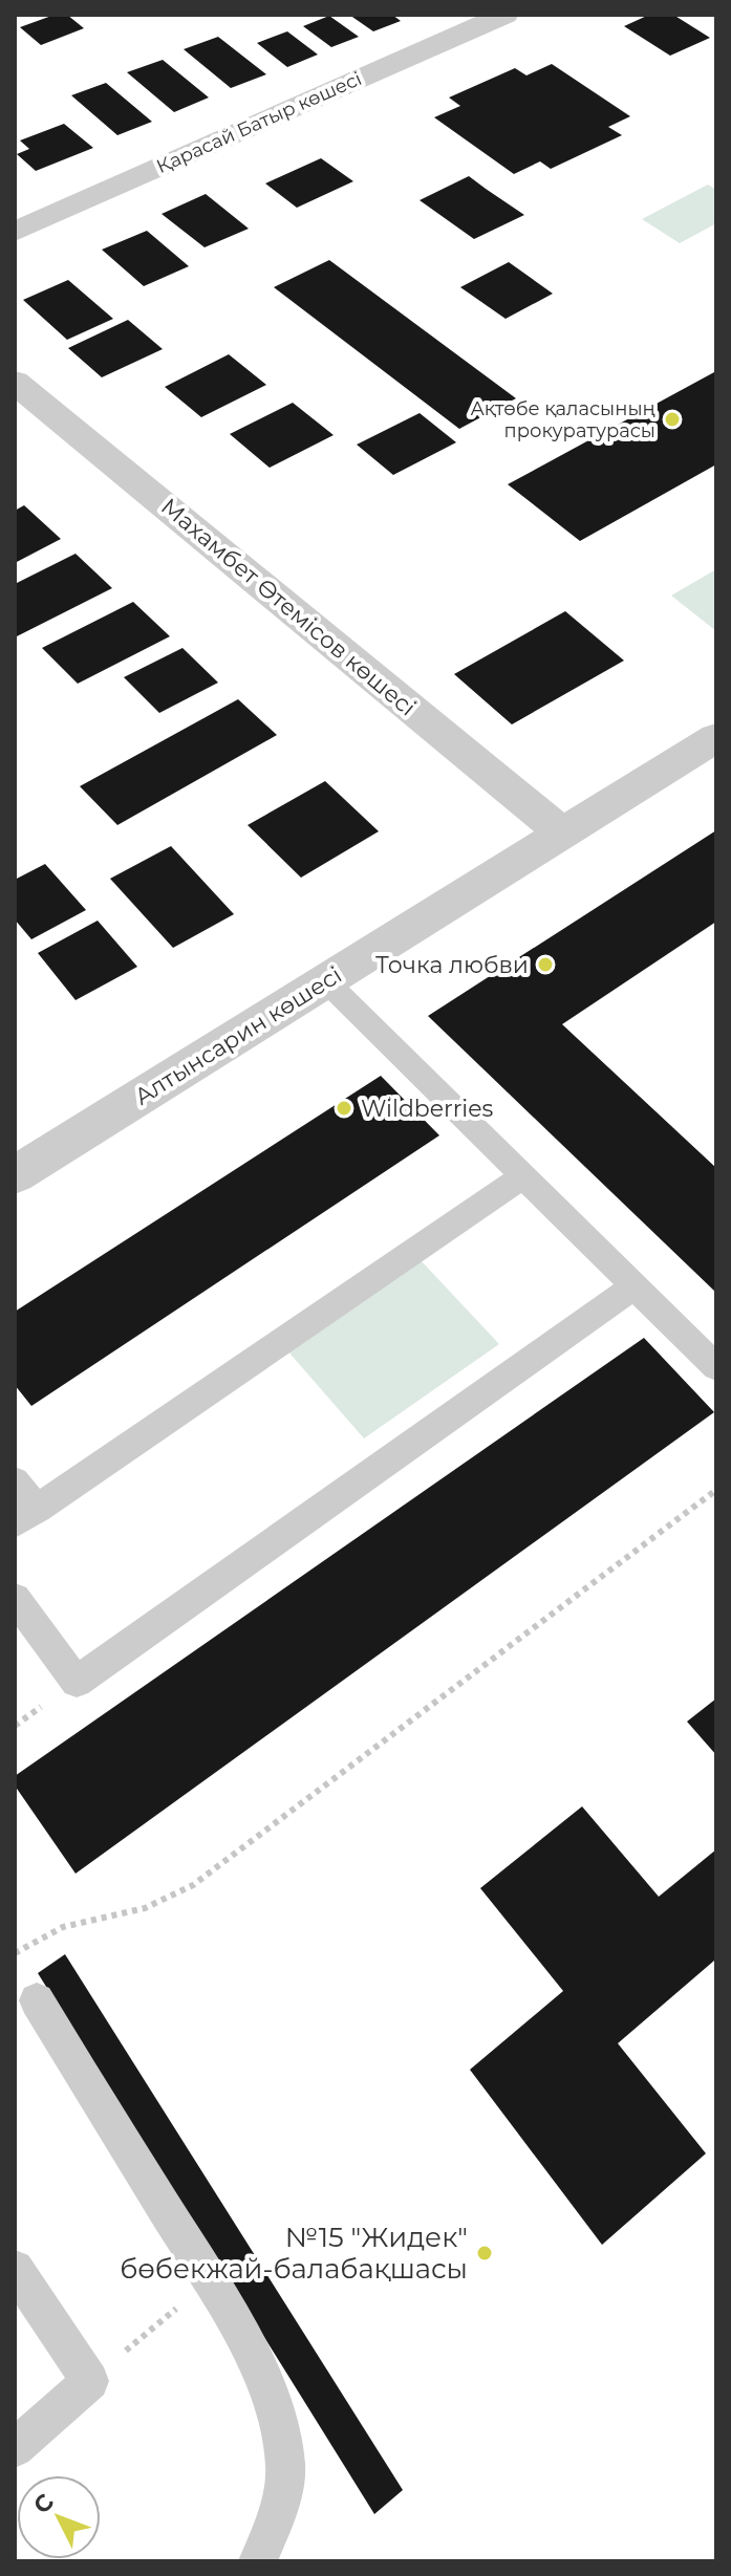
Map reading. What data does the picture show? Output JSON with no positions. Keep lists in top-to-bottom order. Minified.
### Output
{"streets":{"street":["Қарасай Батыр көшесі","Махамбет Өтемісов көшесі","Алтынсарин көшесі"]},"crossings":[["Махамбет Өтемісов көшесі","Алтынсарин көшесі"]],"places":["Ақтөбе қаласының прокуратурасы","Точка любви","Wildberries","№15 \"Жидек\" бөбекжай-балабақшасы"],"north":"top left"}
